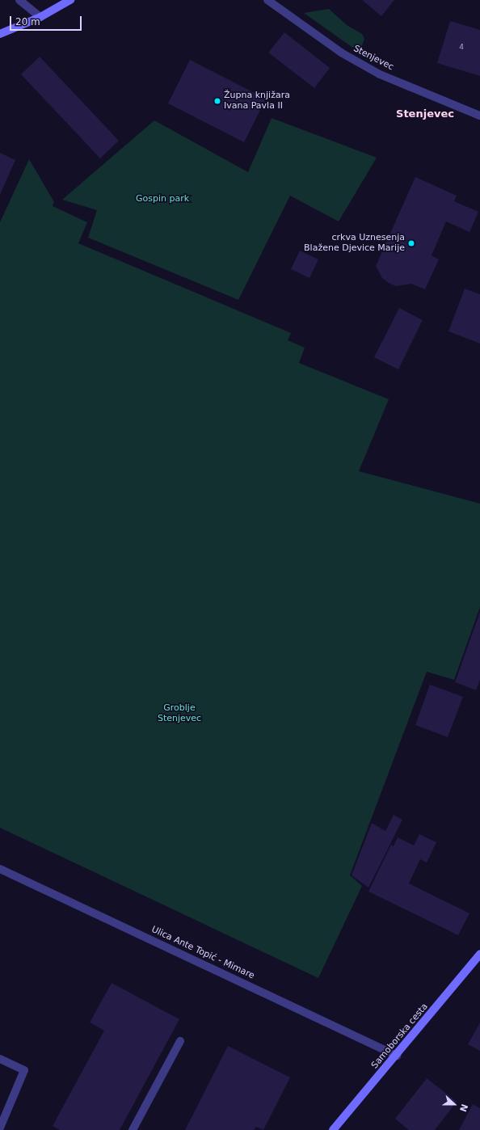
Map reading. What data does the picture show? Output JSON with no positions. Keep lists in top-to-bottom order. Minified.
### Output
{"streets":{"street":["Stenjevec","Ulica Ante Topić - Mimare","Samoborska cesta"]},"crossings":[["Ulica Ante Topić - Mimare","Samoborska cesta"]],"districts":["Stenjevec"],"parks":["Gospin park","Groblje Stenjevec"],"places":["Župna knjižara Ivana Pavla II","crkva Uznesenja Blažene Djevice Marije"],"house_numbers":["4"],"scale_bar":"20 m","north":"right"}
